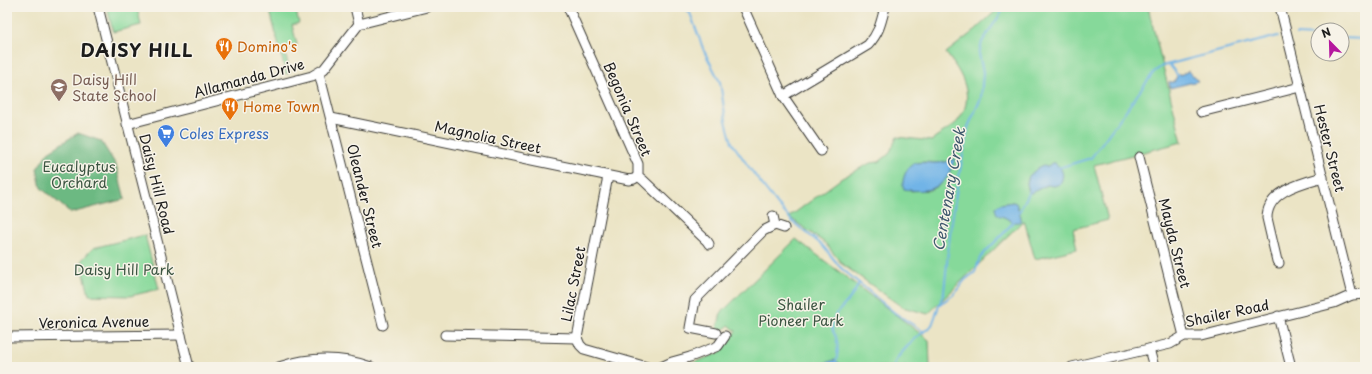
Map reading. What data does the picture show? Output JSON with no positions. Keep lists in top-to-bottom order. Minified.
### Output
{"streets":{"street":["Allamanda Drive","Begonia Street","Magnolia Street","Hester Street","Daisy Hill Road","Oleander Street","Mayda Street","Lilac Street","Shailer Road","Veronica Avenue"]},"crossings":[["Allamanda Drive","Daisy Hill Road"],["Allamanda Drive","Oleander Street"],["Begonia Street","Magnolia Street"],["Magnolia Street","Oleander Street"],["Magnolia Street","Lilac Street"],["Hester Street","Shailer Road"],["Daisy Hill Road","Veronica Avenue"],["Mayda Street","Shailer Road"]],"districts":["DAISY HILL"],"water":["Centenary Creek"],"parks":["Eucalyptus Orchard","Daisy Hill Park","Shailer Pioneer Park"],"places":{"restaurant":["Domino's","Home Town"],"school or university":["Daisy Hill State School"],"supermarket":["Coles Express"]},"north":"top left"}
